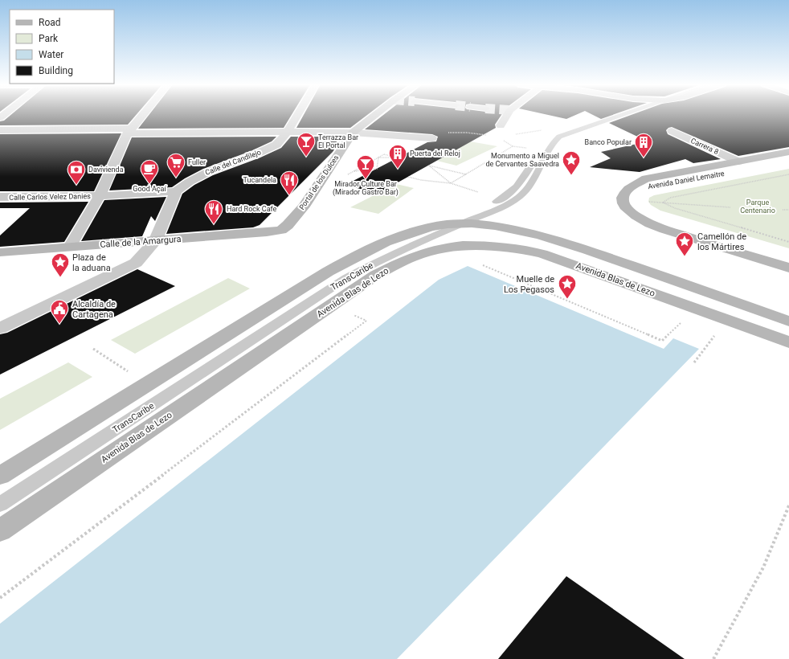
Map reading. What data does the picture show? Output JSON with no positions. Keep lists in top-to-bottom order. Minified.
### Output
{"streets":{"main road":["Avenida Daniel Lemaitre","Portal de los Dulces","Calle de la Amargura","Avenida Blas de Lezo"],"street":["Carrera 8","Calle del Candilejo","Calle Carlos Velez Danies"],"lane":["TransCaribe"]},"crossings":[["Carrera 8","Avenida Daniel Lemaitre"],["Portal de los Dulces","Calle de la Amargura"],["TransCaribe","Avenida Blas de Lezo"]],"parks":["Parque Centenario"],"places":{"bar":["Terrazza Bar El Portal","Mirador Culture Bar (Mirador Gastro Bar)"],"building":["Banco Popular","Puerta del Reloj"],"place":["Monumento a Miguel de Cervantes Saavedra","Camellón de los Mártires","Plaza de la aduana","Muelle de Los Pegasos"],"supermarket":["Fuller"],"cafe":["Good Açaí"],"bank":["Davivienda"],"restaurant":["Tucandela","Hard Rock Cafe"],"public building":["Alcaldía de Cartagena"]},"legend":["Road","Park","Water","Building"]}
